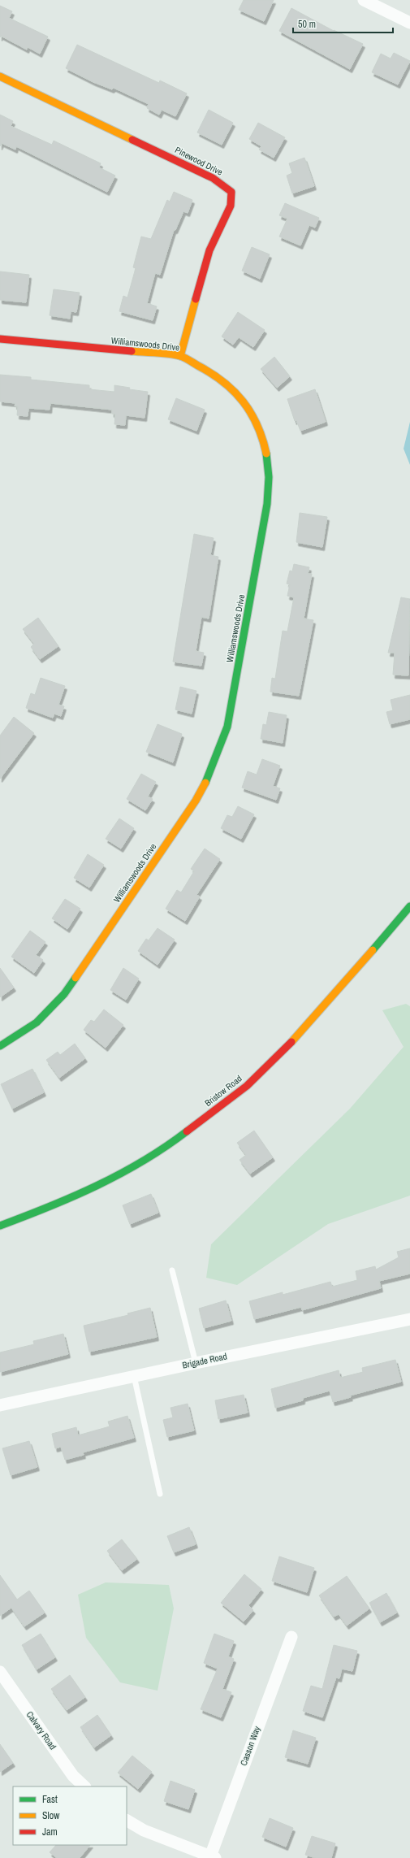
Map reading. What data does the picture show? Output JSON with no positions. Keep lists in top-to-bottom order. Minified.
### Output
{"streets":{"street":["Pinewood Drive","Williamswoods Drive","Bristow Road","Brigade Road","Calvary Road","Casson Way"]},"crossings":[["Pinewood Drive","Williamswoods Drive"]],"legend":["Fast","Slow","Jam"],"scale_bar":"50 m"}
